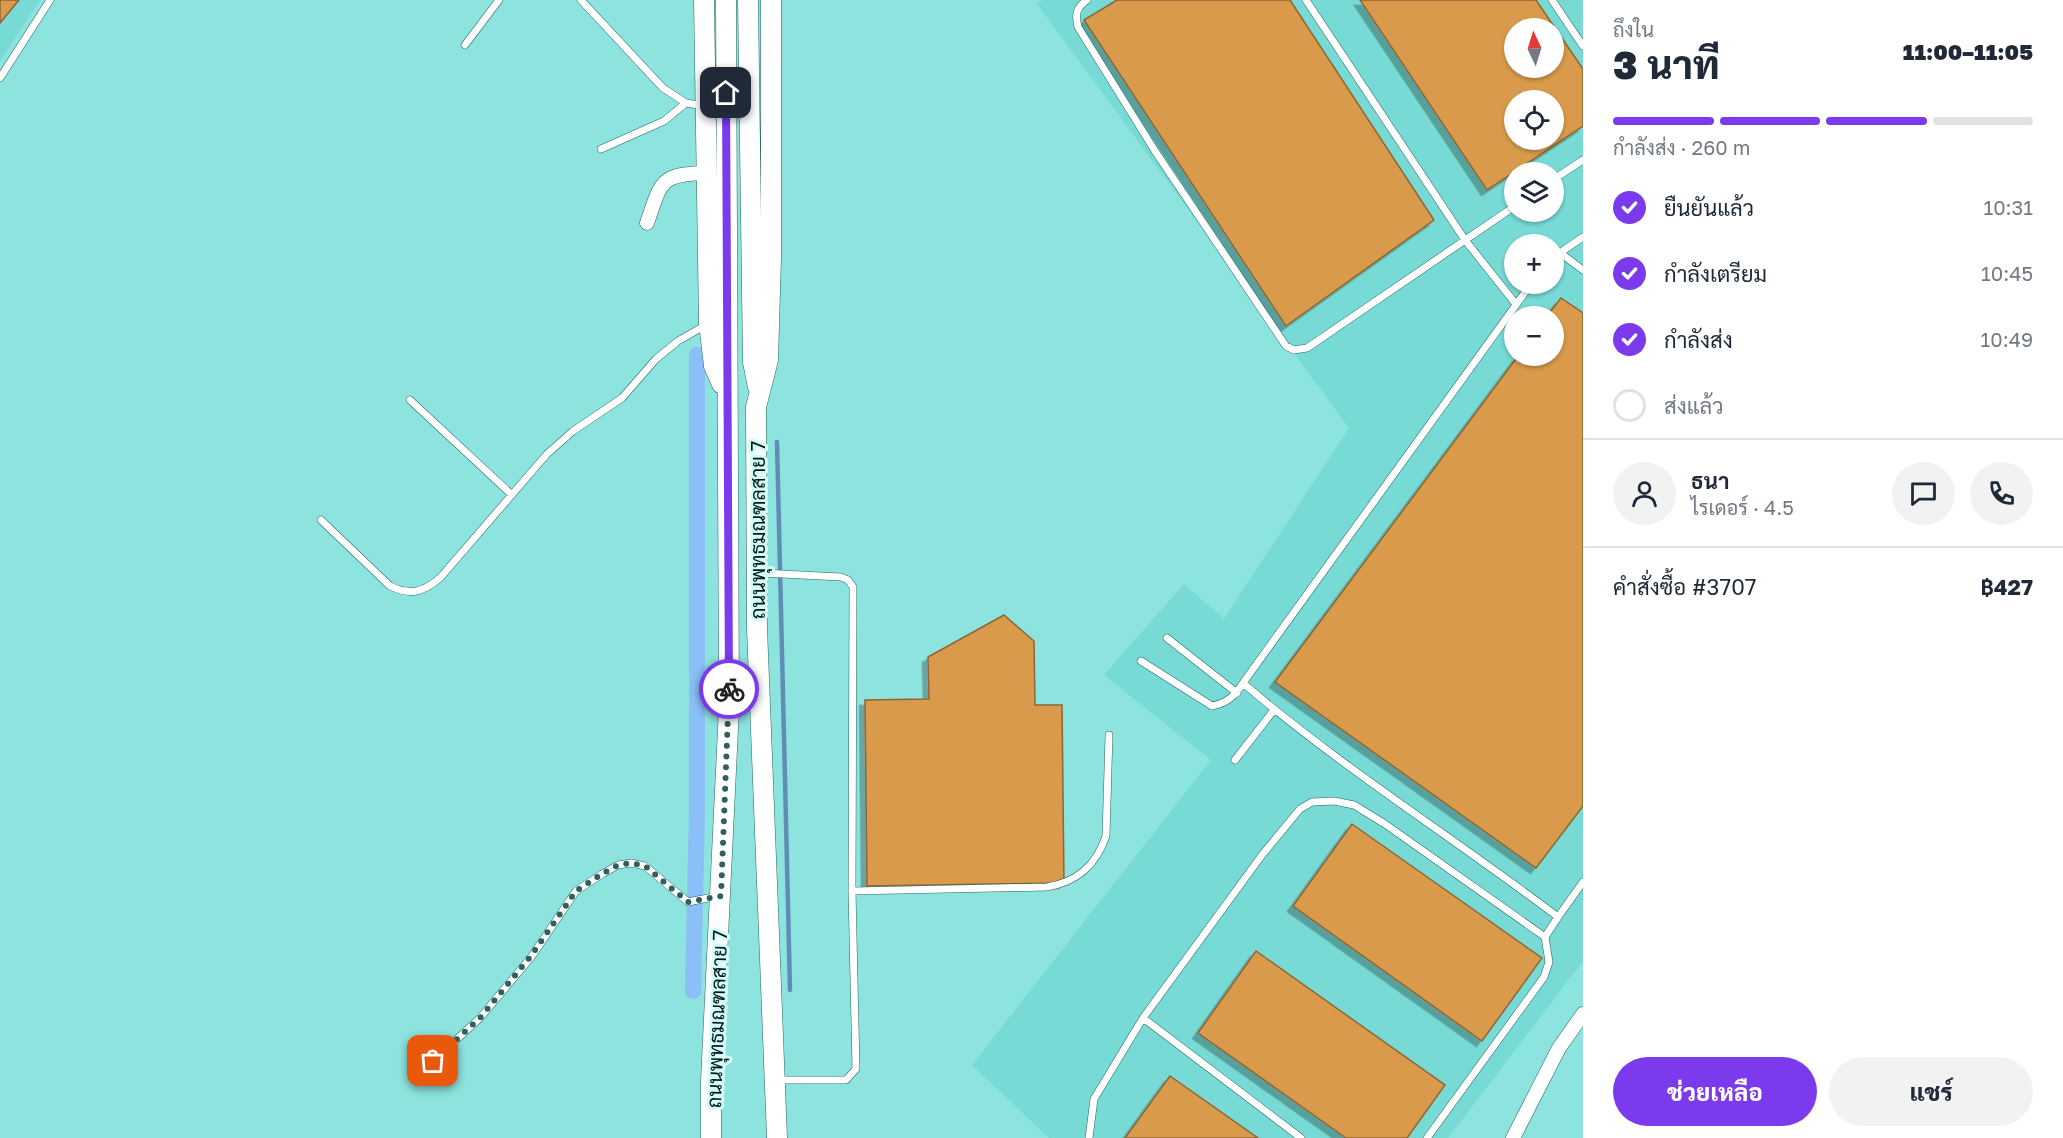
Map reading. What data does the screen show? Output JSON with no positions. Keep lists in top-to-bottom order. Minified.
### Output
{"streets":{"main road":["ถนนพุทธมณฑลสาย 7"]},"north":"top","page":{"heading":["3 นาที","ถึงใน","11:00–11:05"],"panel":["ธนา","ไรเดอร์ · 4.5","คำสั่งซื้อ #3707","฿427"],"map_buttons":["+","−"],"bar":"กำลังส่ง · 260 m","list":[["ยืนยันแล้ว","10:31"],["กำลังเตรียม","10:45"],["กำลังส่ง","10:49"],"ส่งแล้ว"],"buttons":["ช่วยเหลือ","แชร์"]}}
